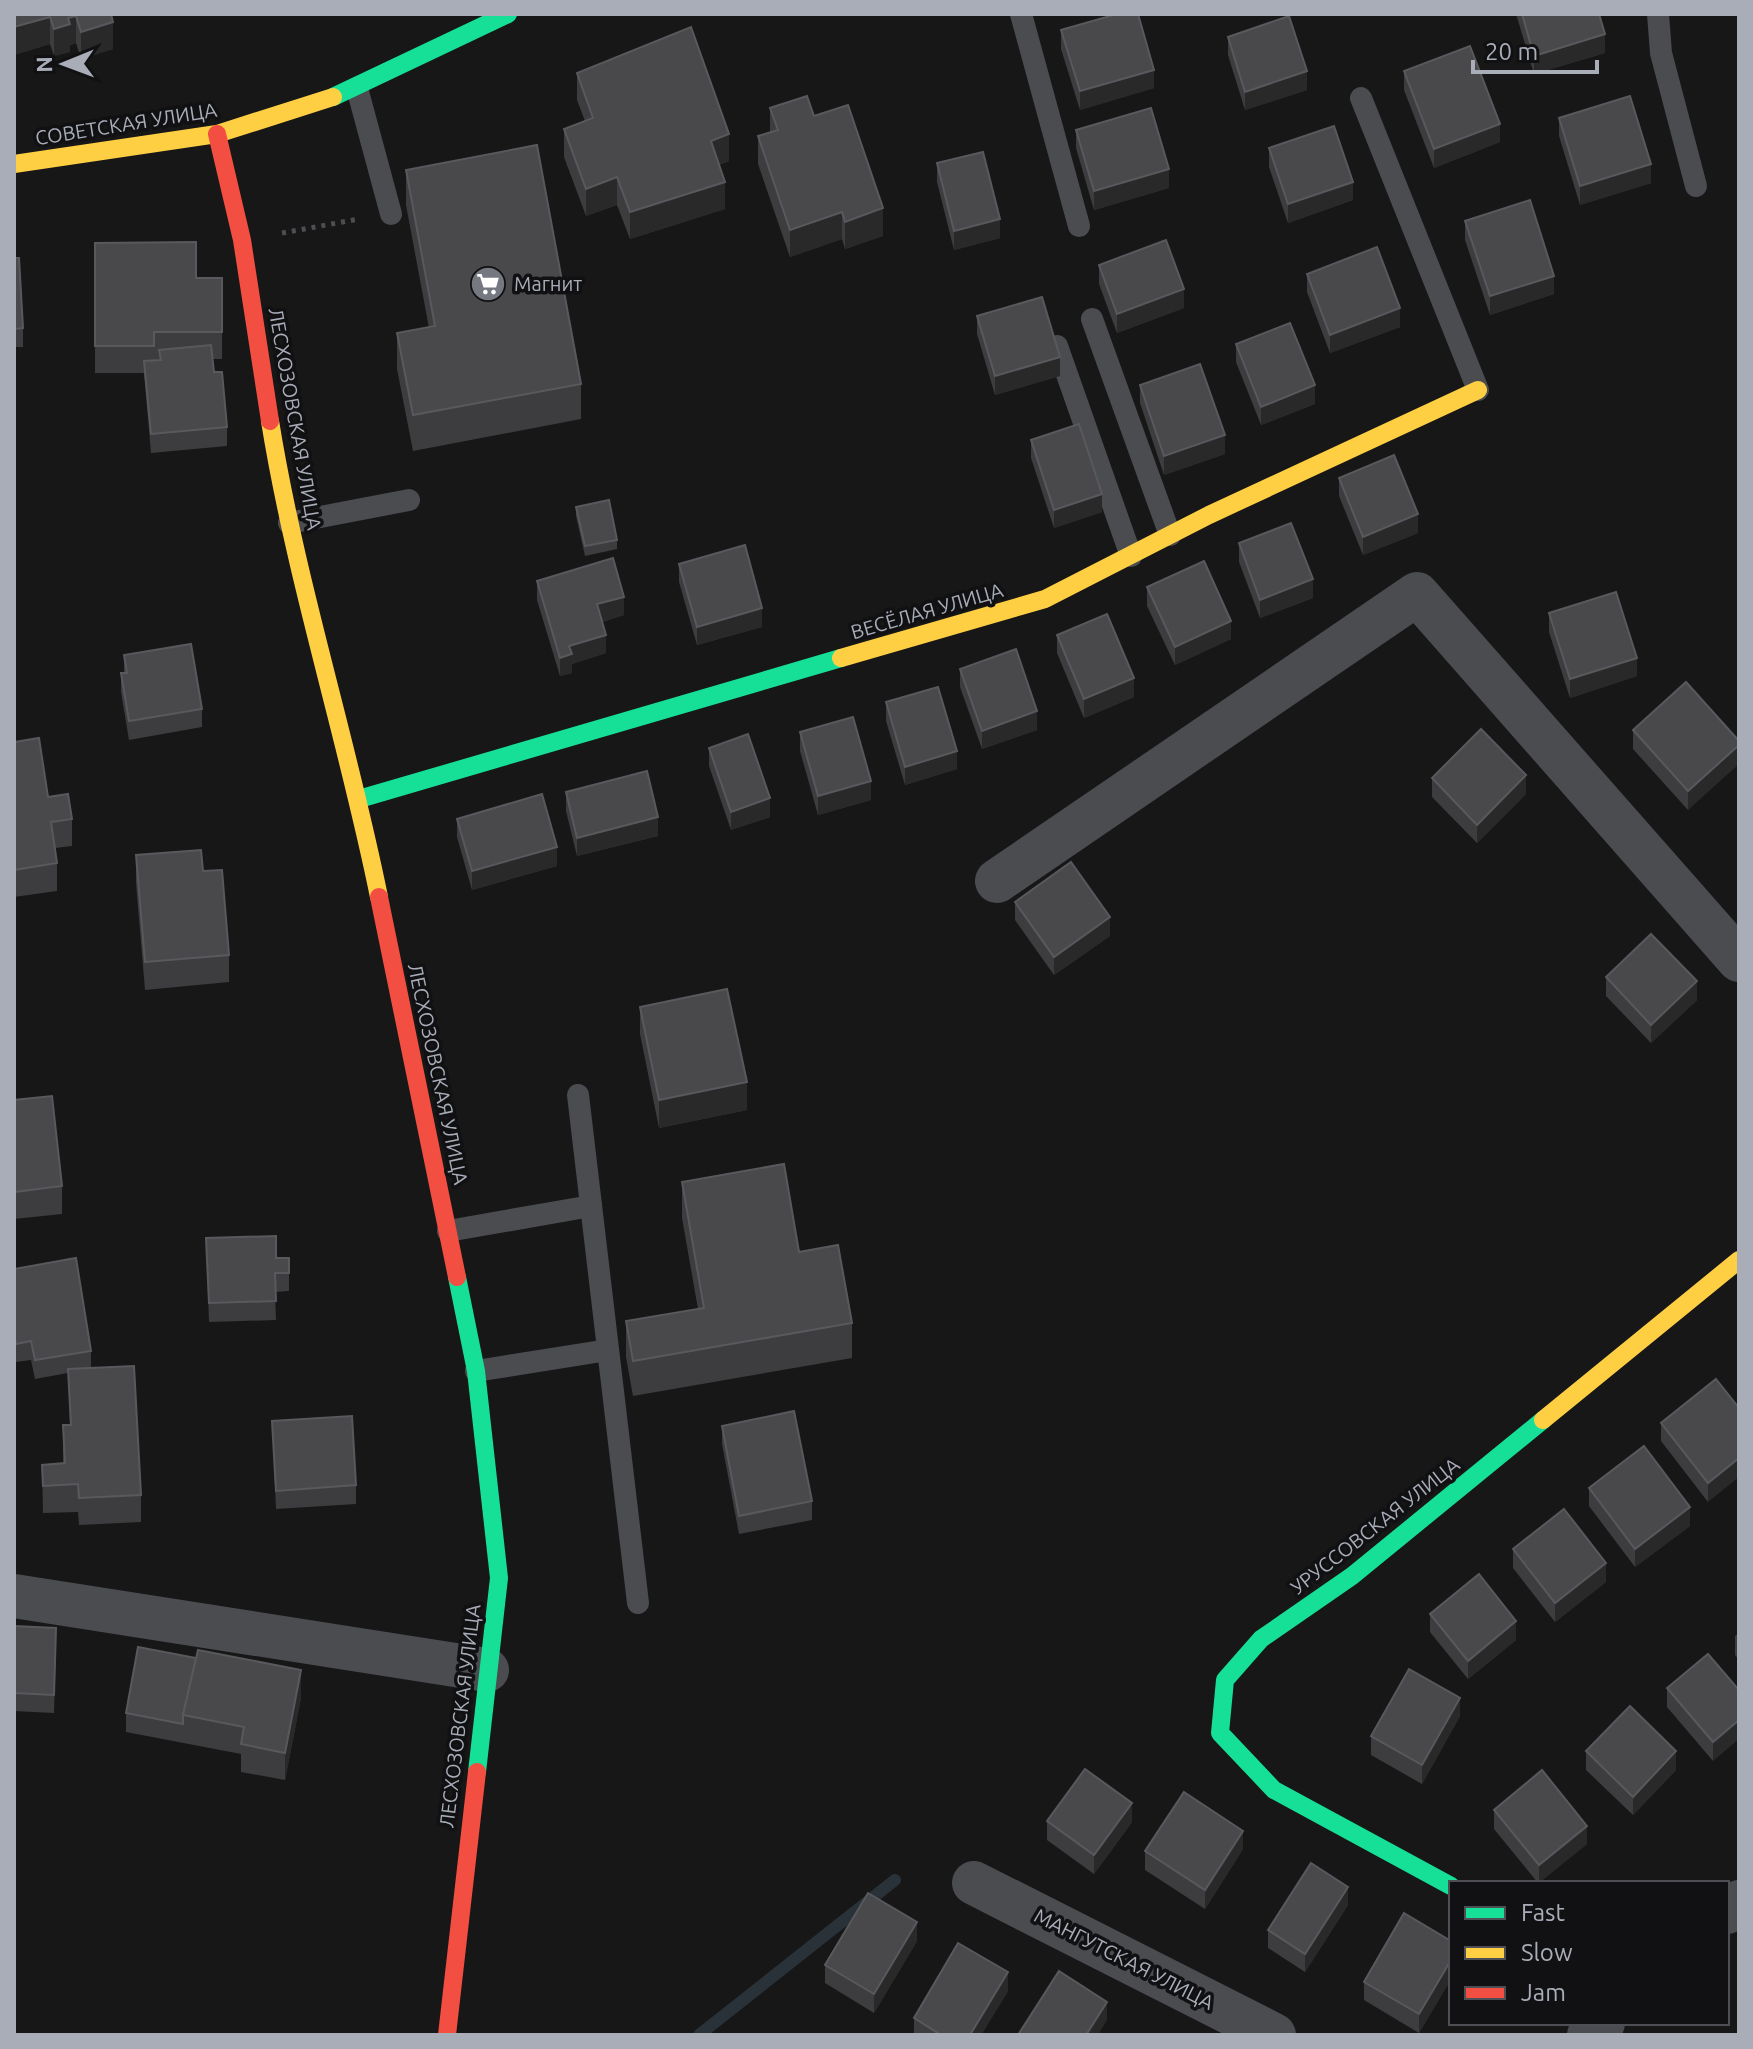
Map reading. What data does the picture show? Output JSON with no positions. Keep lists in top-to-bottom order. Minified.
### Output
{"streets":{"street":["СОВЕТСКАЯ УЛИЦА","ЛЕСХОЗОВСКАЯ УЛИЦА","ВЕСЁЛАЯ УЛИЦА","УРУССОВСКАЯ УЛИЦА","МАНГУТСКАЯ УЛИЦА"]},"crossings":[["СОВЕТСКАЯ УЛИЦА","ЛЕСХОЗОВСКАЯ УЛИЦА"],["ЛЕСХОЗОВСКАЯ УЛИЦА","ВЕСЁЛАЯ УЛИЦА"]],"places":{"supermarket":["Магнит"]},"legend":["Fast","Slow","Jam"],"scale_bar":"20 m","north":"left"}
